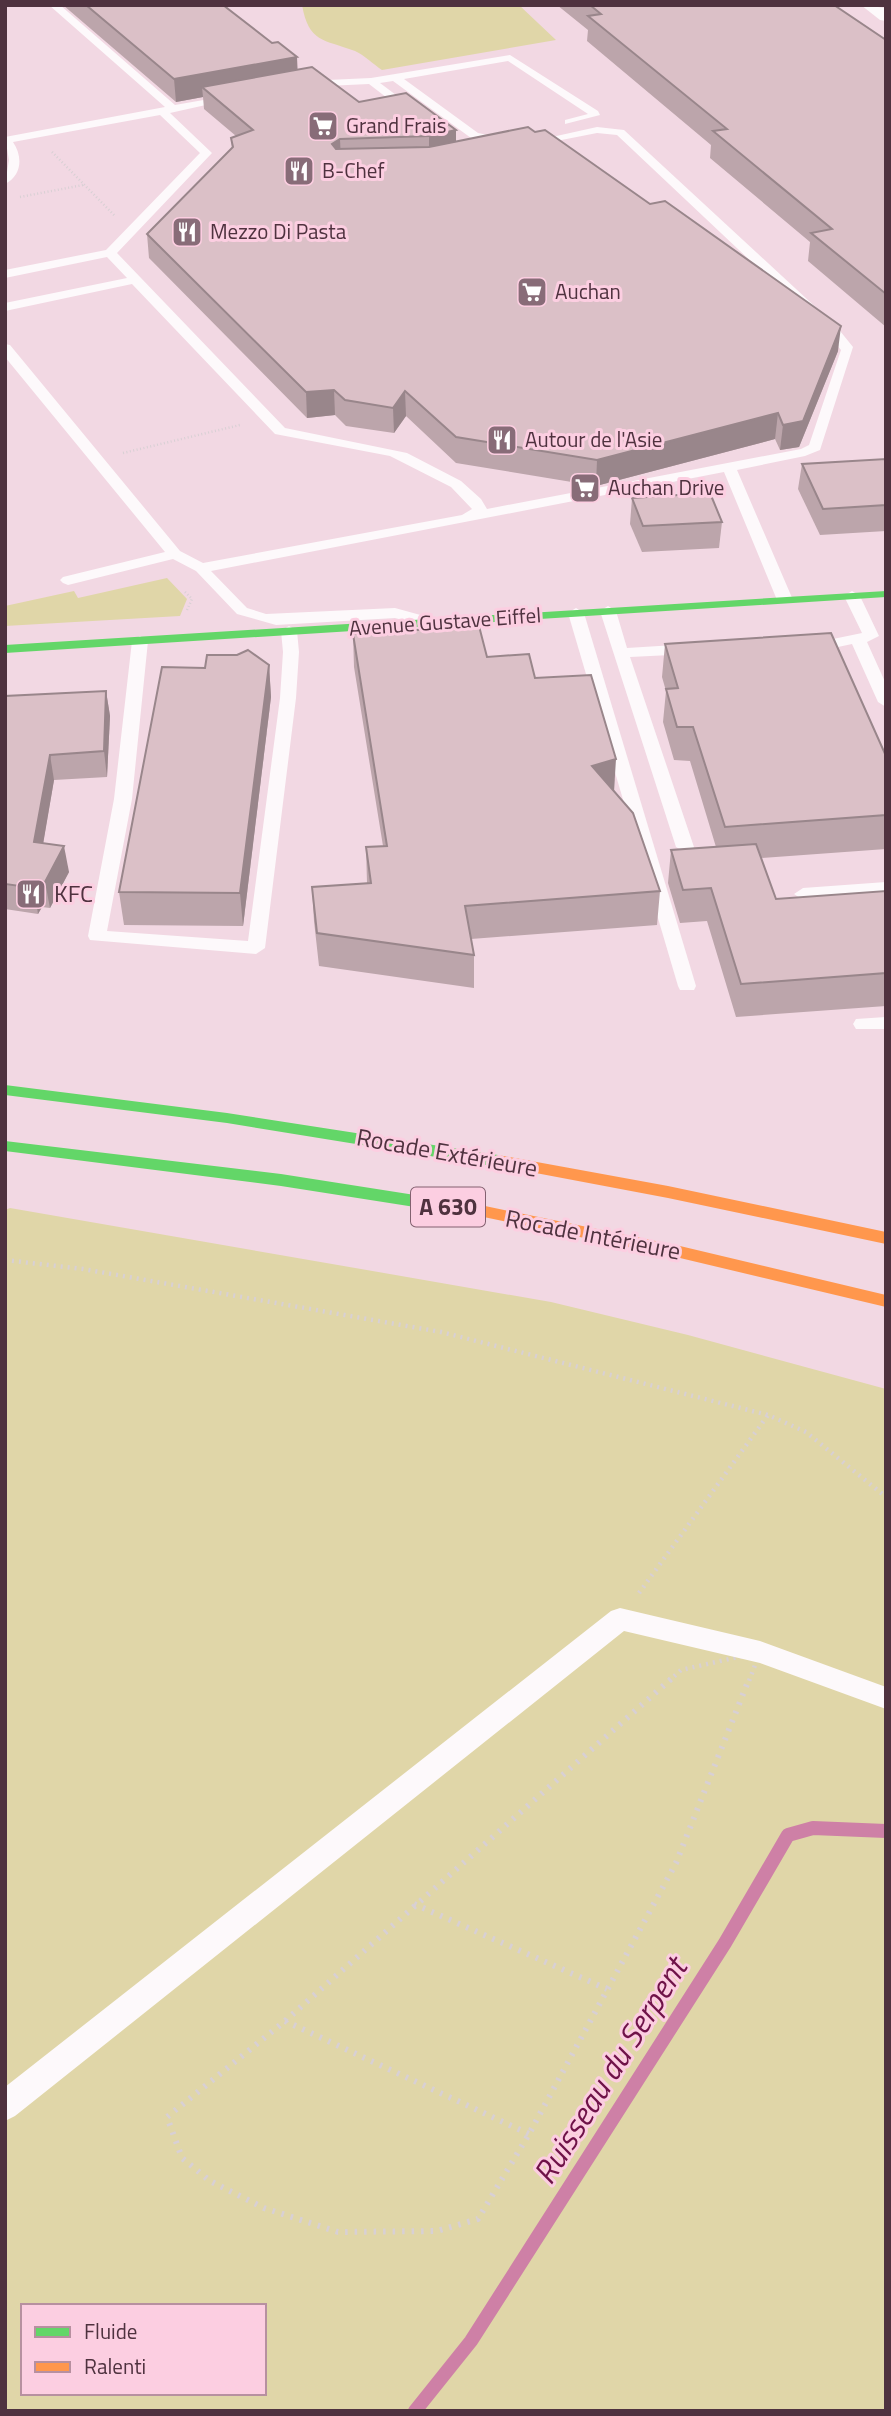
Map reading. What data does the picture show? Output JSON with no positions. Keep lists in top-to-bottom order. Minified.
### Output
{"streets":{"main road":["Avenue Gustave Eiffel","Rocade Extérieure","A 630","Rocade Intérieure"]},"water":["Ruisseau du Serpent"],"places":{"supermarket":["Grand Frais","Auchan","Auchan Drive"],"restaurant":["B-Chef","Mezzo Di Pasta","Autour de l'Asie","KFC"]},"legend":["Fluide","Ralenti"]}
